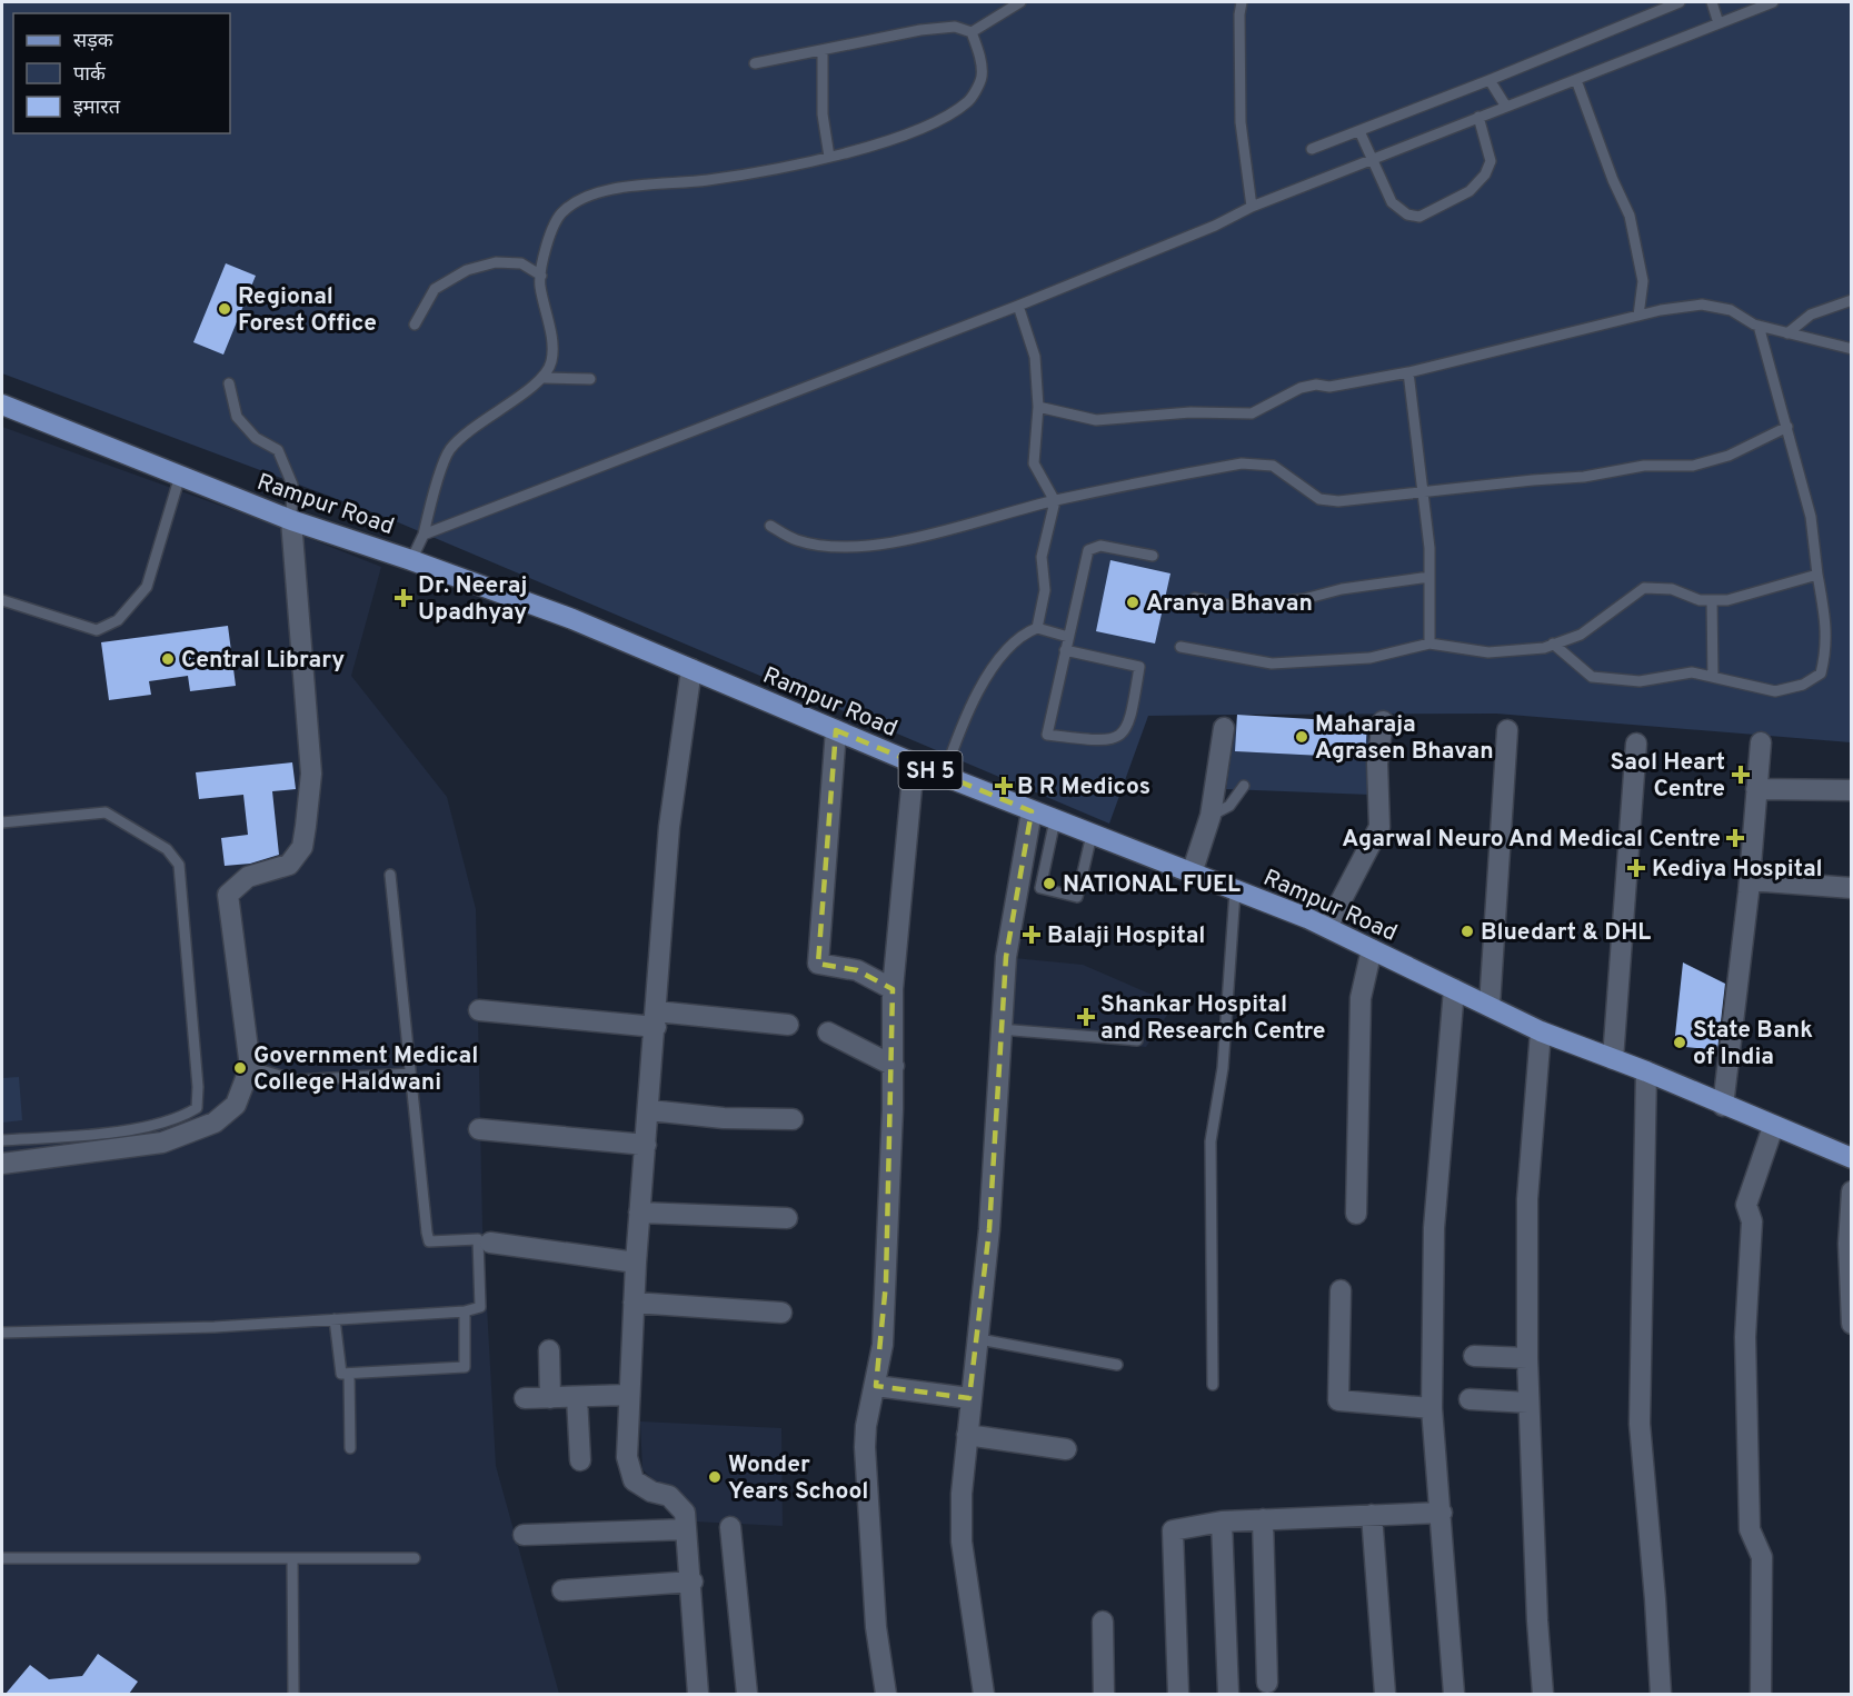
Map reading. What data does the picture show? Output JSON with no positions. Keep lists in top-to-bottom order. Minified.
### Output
{"streets":{"main road":["Rampur Road","SH 5"]},"places":{"other":["Regional Forest Office","Aranya Bhavan","Central Library","Maharaja Agrasen Bhavan","NATIONAL FUEL","Bluedart & DHL","State Bank of India","Government Medical College Haldwani","Wonder Years School"],"health":["Dr. Neeraj Upadhyay","Saol Heart Centre","B R Medicos","Agarwal Neuro And Medical Centre","Kediya Hospital","Balaji Hospital","Shankar Hospital and Research Centre"]},"legend":["सड़क","पार्क","इमारत"]}
